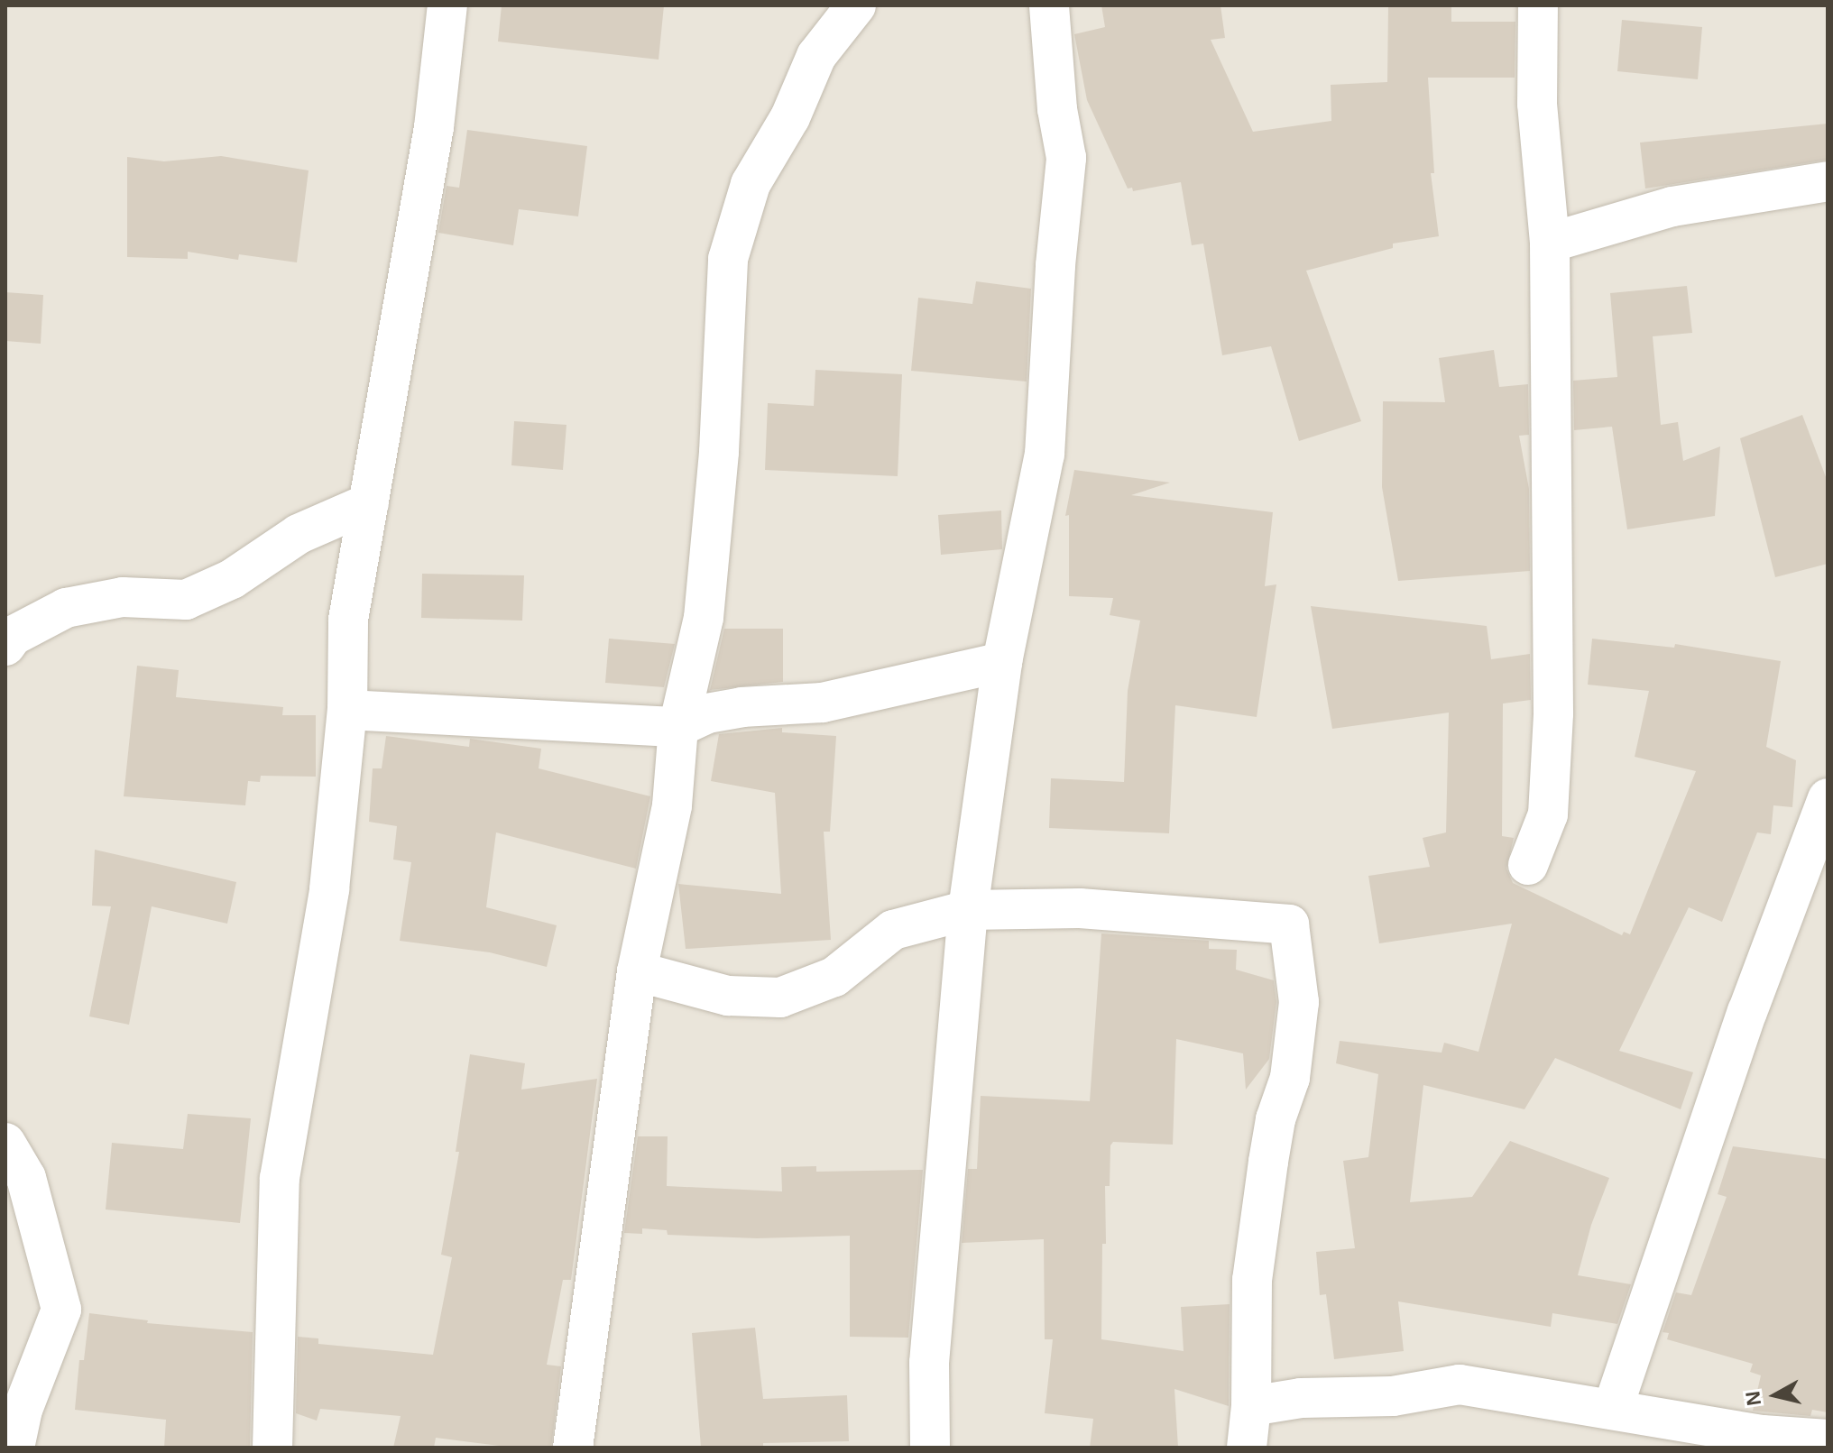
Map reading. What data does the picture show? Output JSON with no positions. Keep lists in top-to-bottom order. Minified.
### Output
{"north":"left"}
